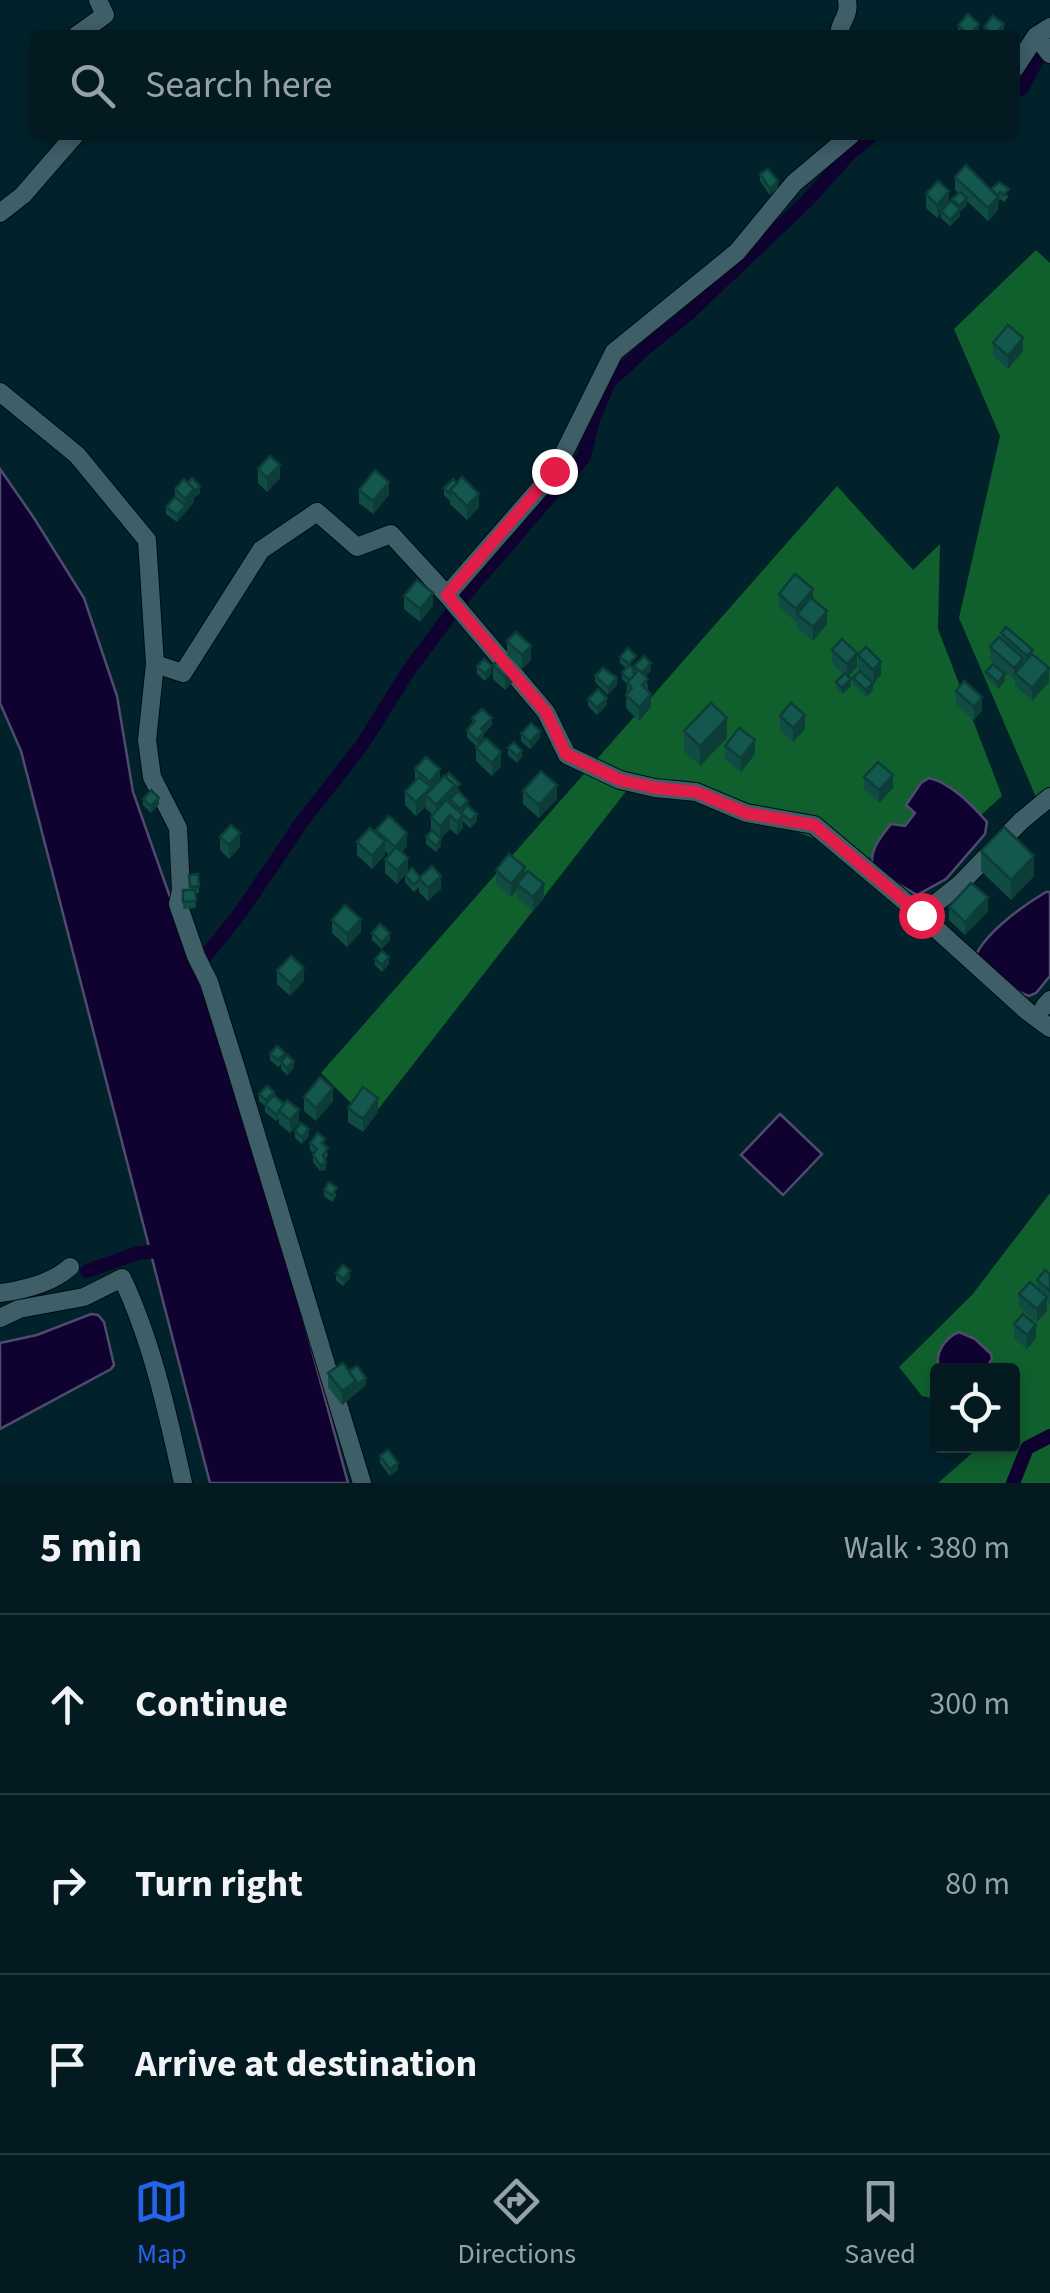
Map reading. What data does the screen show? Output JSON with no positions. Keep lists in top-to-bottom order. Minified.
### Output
{"page":{"search":"Search here","heading":["5 min","Walk · 380 m"],"list":[["Continue","300 m"],["Turn right","80 m"],"Arrive at destination"],"nav":["Map","Directions","Saved"]}}
